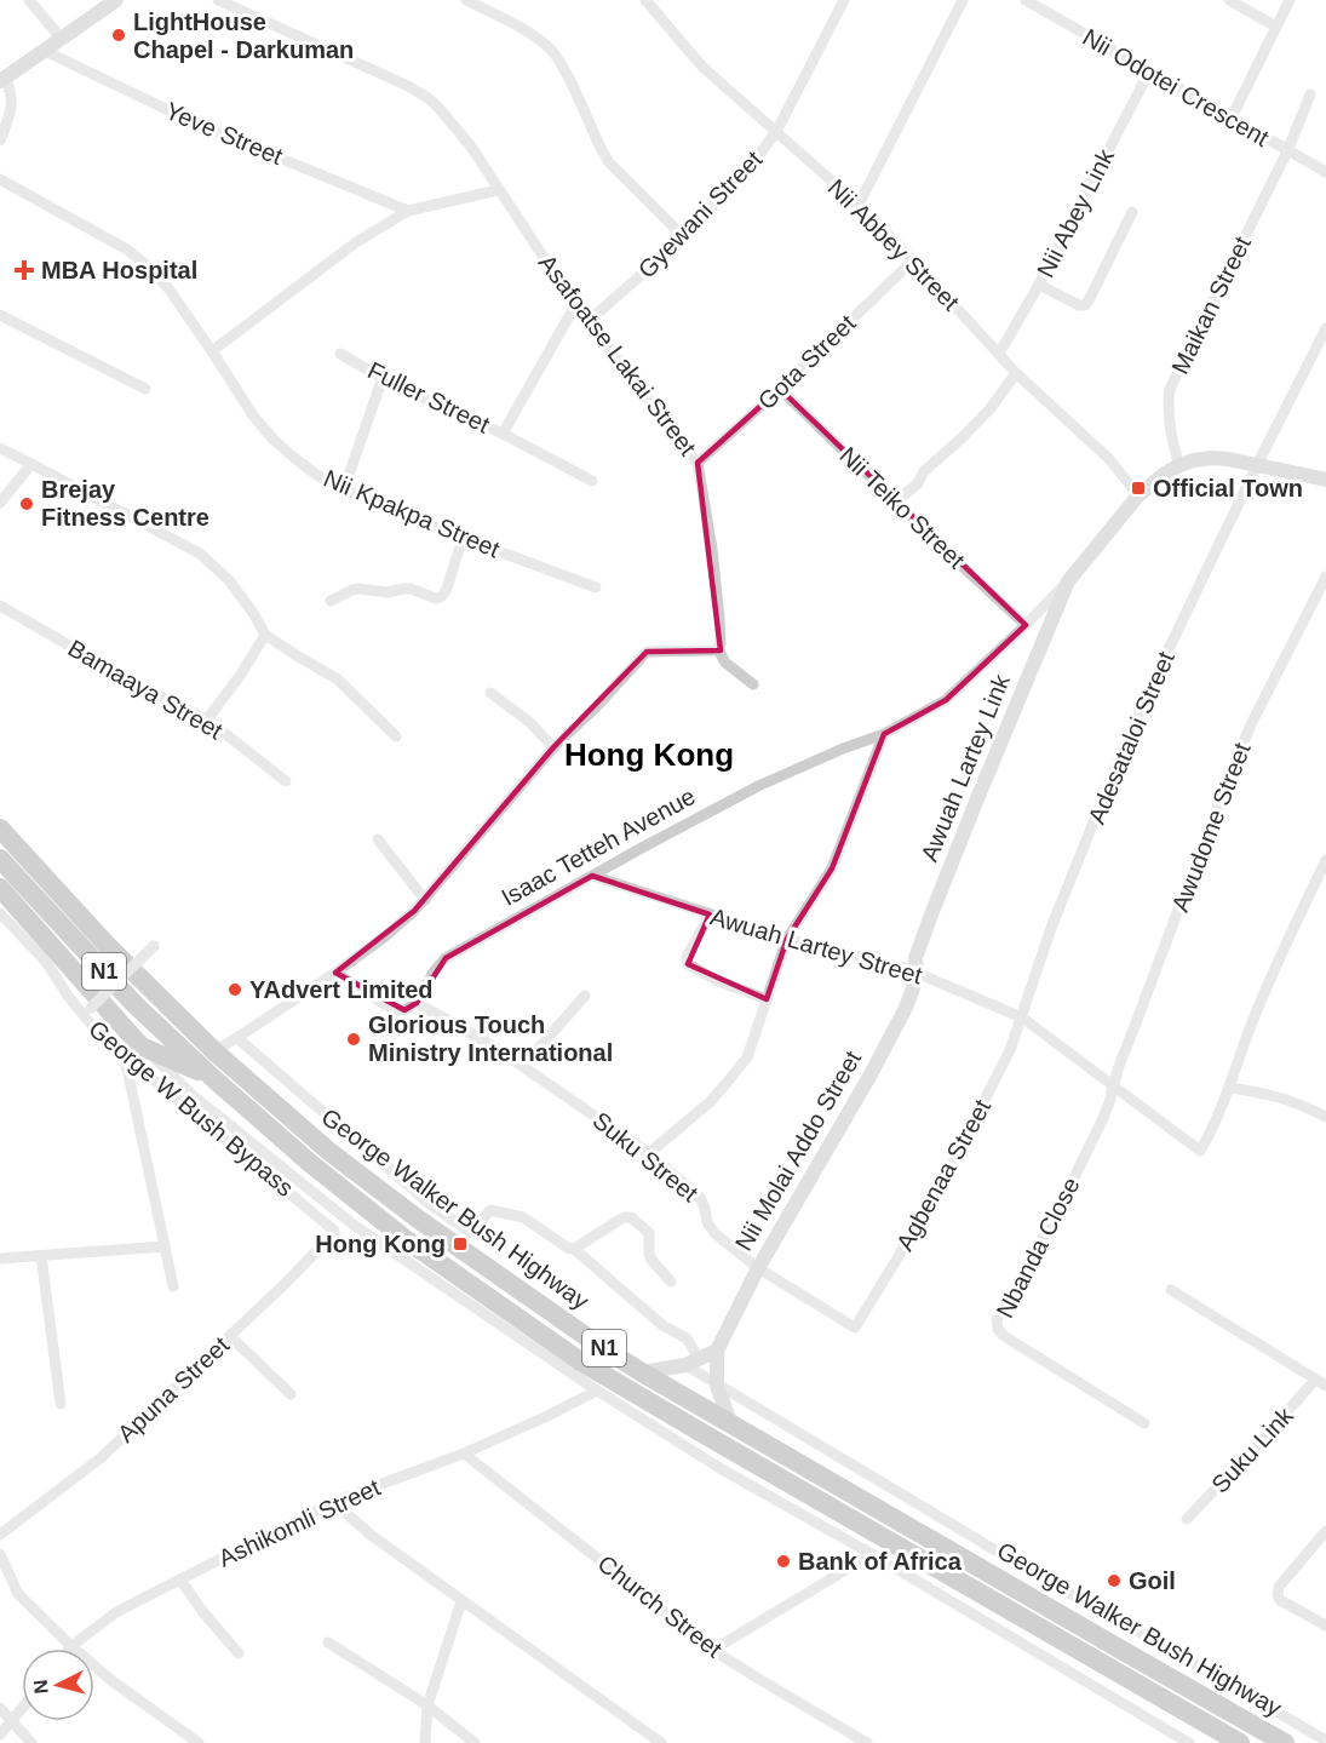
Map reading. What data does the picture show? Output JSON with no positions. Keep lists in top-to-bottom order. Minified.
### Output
{"streets":{"highway":["N1","George Walker Bush Highway"],"street":["Nii Odotei Crescent","Yeve Street","Nii Abey Link","Gyewani Street","Nii Abbey Street","Maikan Street","Asafoatse Lakai Street","Gota Street","Fuller Street","Nii Teiko Street","Nii Kpakpa Street","Bamaaya Street","Adesataloi Street","Awuah Lartey Link","Awudome Street","Isaac Tetteh Avenue","Awuah Lartey Street","George W Bush Bypass","Nii Molai Addo Street","Suku Street","Agbenaa Street","Nbanda Close","Apuna Street","Suku Link","Ashikomli Street","Church Street"]},"crossings":[["Nii Odotei Crescent","Nii Abey Link"],["Nii Odotei Crescent","Maikan Street"],["Nii Abey Link","Nii Abbey Street"],["Gyewani Street","Nii Abbey Street"],["Gyewani Street","Asafoatse Lakai Street"],["Nii Abbey Street","Gota Street"],["Nii Abbey Street","Isaac Tetteh Avenue"],["Maikan Street","Isaac Tetteh Avenue"],["Asafoatse Lakai Street","Gota Street"],["Asafoatse Lakai Street","Fuller Street"],["Gota Street","Nii Teiko Street"],["Nii Teiko Street","Isaac Tetteh Avenue"],["Adesataloi Street","Isaac Tetteh Avenue"],["Adesataloi Street","Awuah Lartey Street"],["Adesataloi Street","Agbenaa Street"],["Awuah Lartey Link","Isaac Tetteh Avenue"],["Awuah Lartey Link","Awuah Lartey Street"],["Awuah Lartey Link","Nii Molai Addo Street"],["Awudome Street","Awuah Lartey Street"],["Awudome Street","Nbanda Close"],["Isaac Tetteh Avenue","Awuah Lartey Street"],["Isaac Tetteh Avenue","Suku Street"],["Awuah Lartey Street","Nii Molai Addo Street"],["Awuah Lartey Street","Agbenaa Street"],["Awuah Lartey Street","Nbanda Close"],["George W Bush Bypass","Apuna Street"],["Nii Molai Addo Street","Suku Street"],["Nii Molai Addo Street","George Walker Bush Highway"],["Suku Street","Agbenaa Street"],["Ashikomli Street","Church Street"]],"districts":["Hong Kong"],"places":{"other":["LightHouse Chapel - Darkuman","Brejay Fitness Centre","YAdvert Limited","Glorious Touch Ministry International","Bank of Africa","Goil"],"health":["MBA Hospital"],"transit":["Official Town","Hong Kong"]},"north":"left"}
